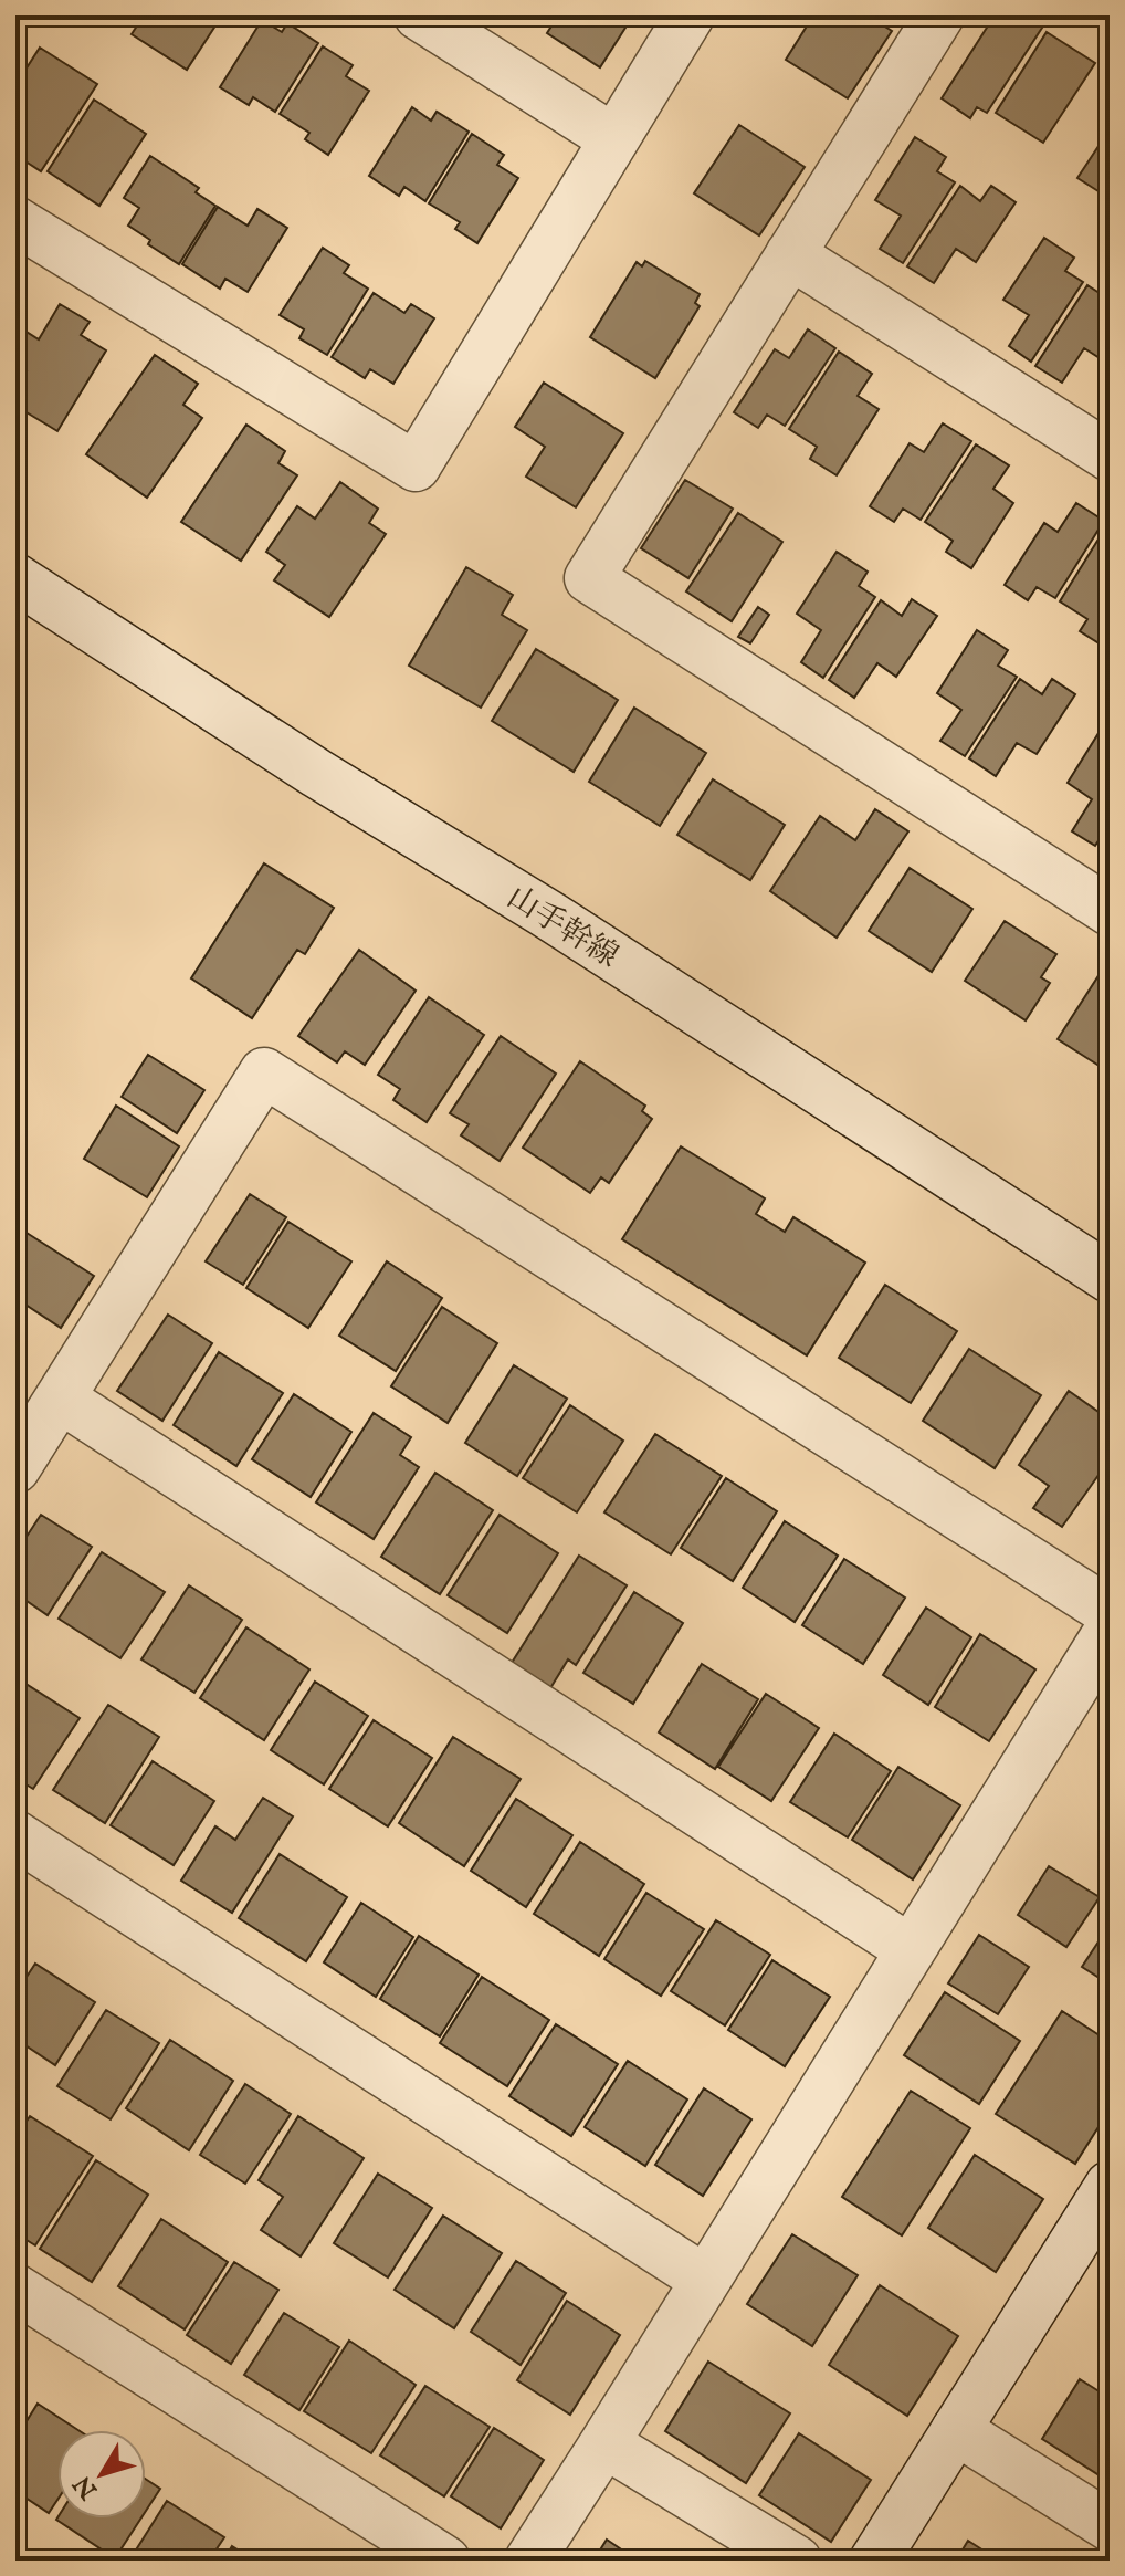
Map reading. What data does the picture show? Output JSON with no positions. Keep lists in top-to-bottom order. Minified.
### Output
{"streets":{"street":["山手幹線"]},"north":"bottom left"}
